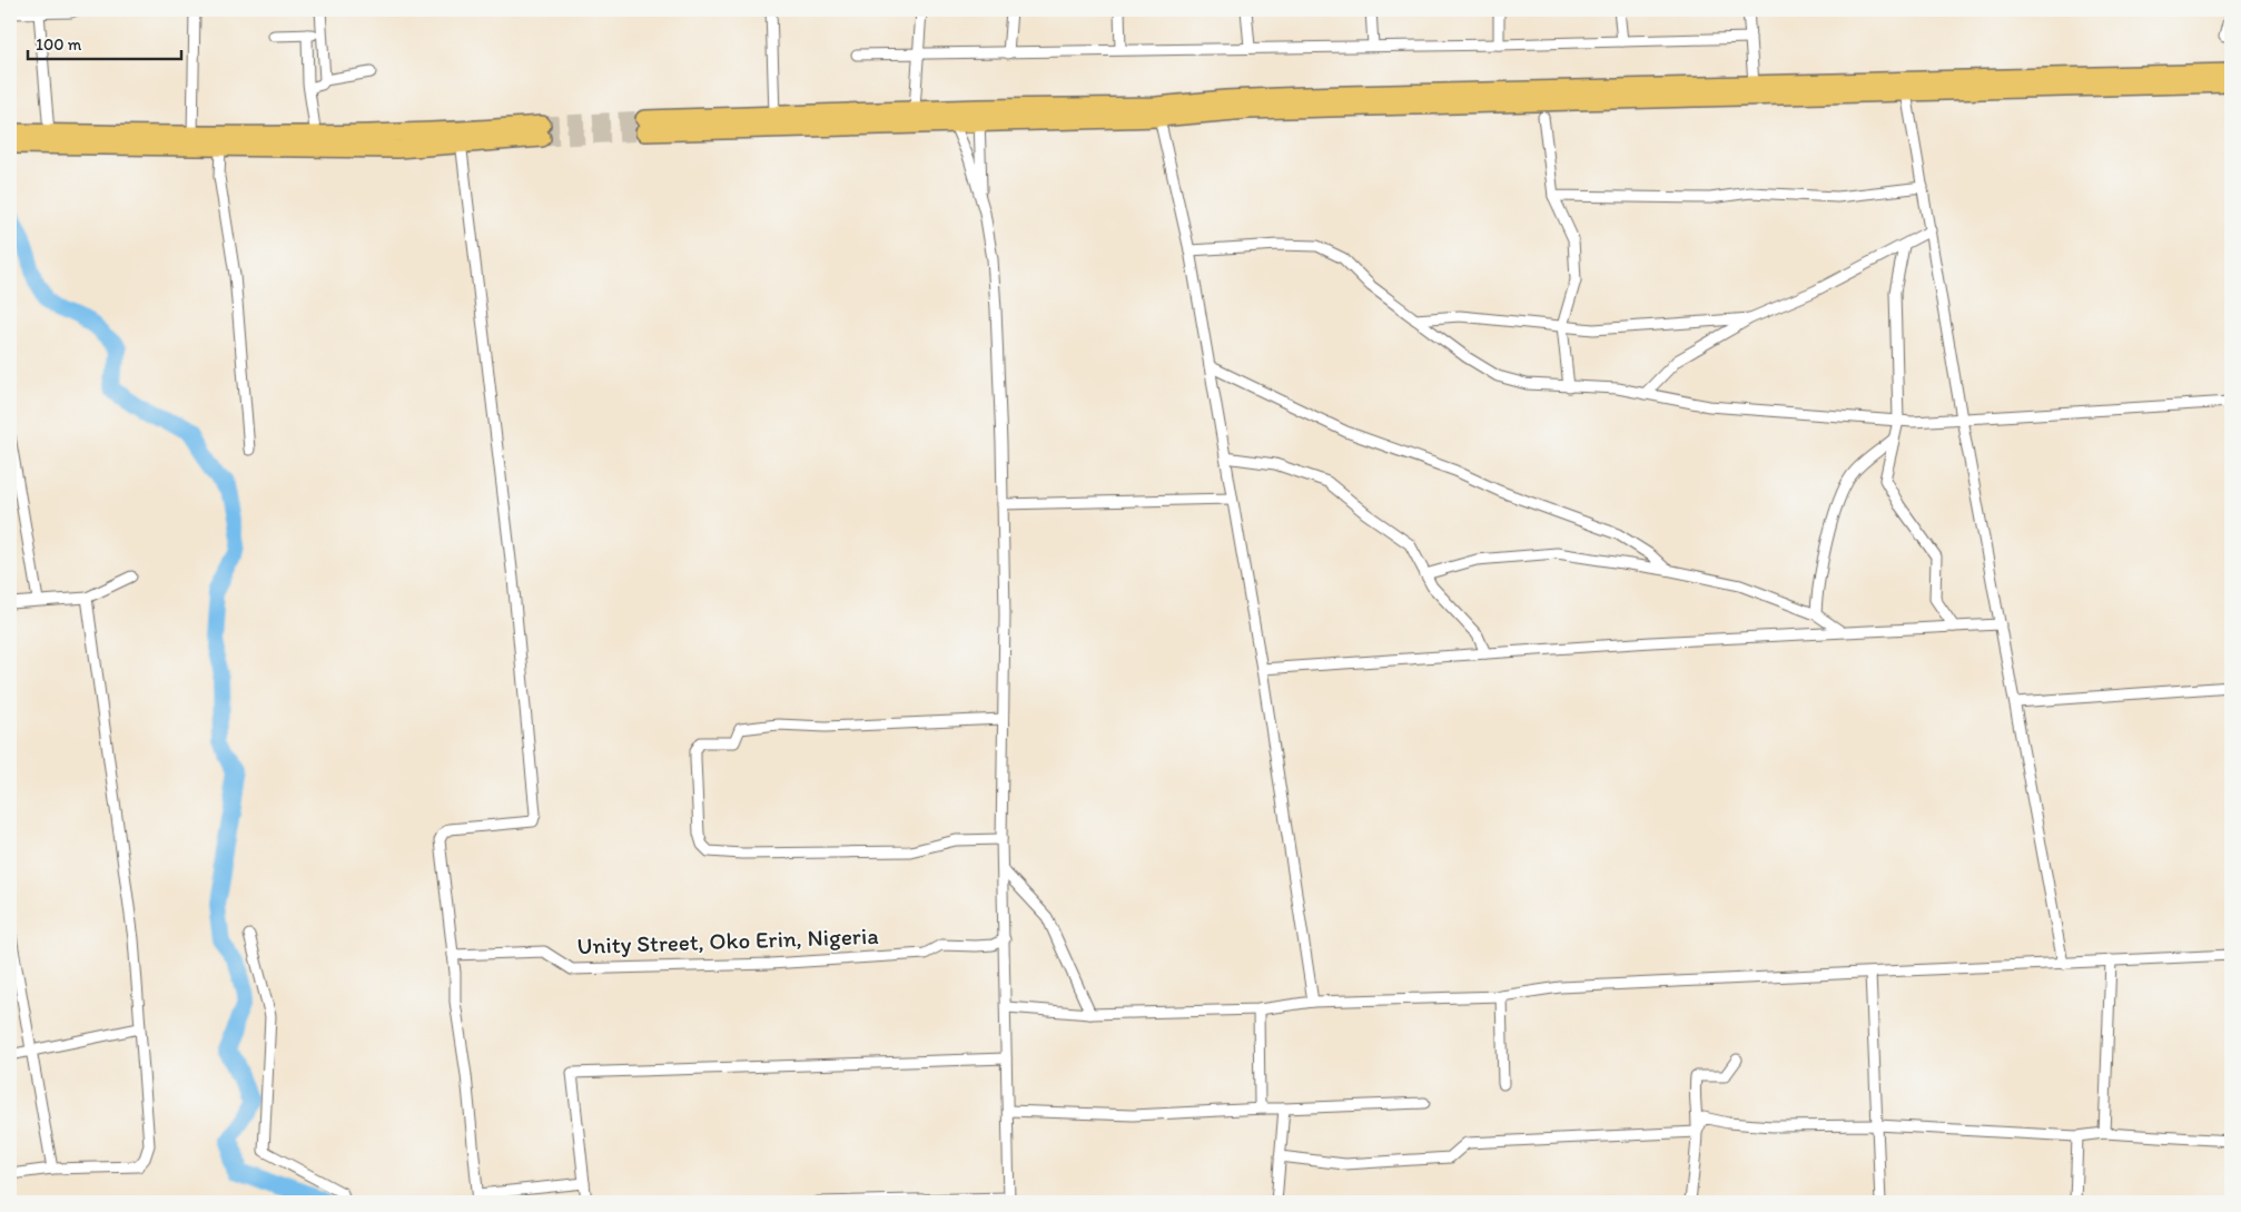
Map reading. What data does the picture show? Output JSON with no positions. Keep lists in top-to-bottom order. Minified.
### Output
{"streets":{"street":["Unity Street, Oko Erin, Nigeria"]},"scale_bar":"100 m"}
